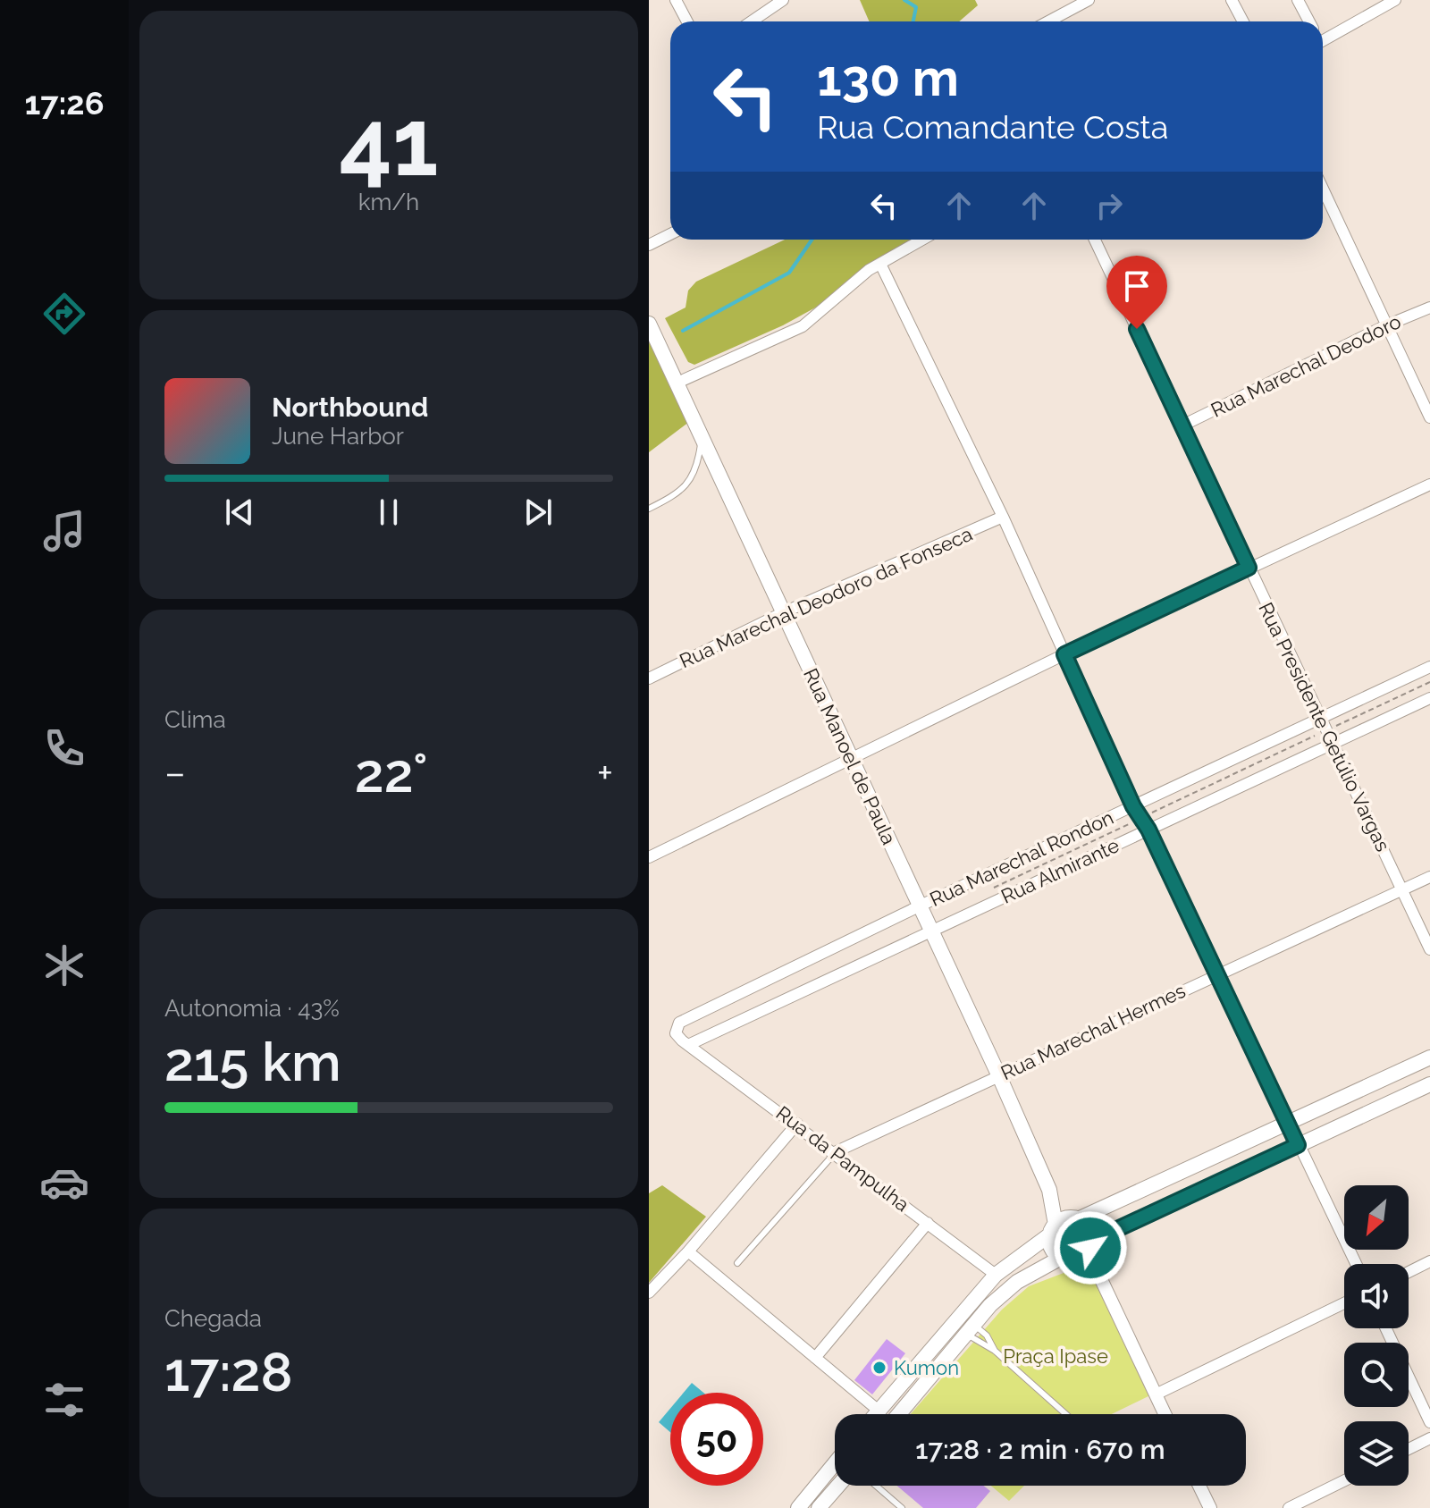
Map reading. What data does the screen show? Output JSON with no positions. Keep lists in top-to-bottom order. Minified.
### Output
{"streets":{"main road":["Rua Manoel de Paula"],"street":["Rua Marechal Deodoro","Rua Marechal Deodoro da Fonseca","Rua Presidente Getúlio Vargas","Rua Marechal Rondon","Rua Almirante","Rua Marechal Hermes","Rua da Pampulha"]},"crossings":[["Rua Marechal Deodoro","Rua Presidente Getúlio Vargas"],["Rua Marechal Deodoro da Fonseca","Rua Manoel de Paula"],["Rua Presidente Getúlio Vargas","Rua Marechal Rondon"],["Rua Presidente Getúlio Vargas","Rua Almirante"],["Rua Presidente Getúlio Vargas","Rua Marechal Hermes"],["Rua Manoel de Paula","Rua Marechal Rondon"],["Rua Manoel de Paula","Rua Almirante"],["Rua Manoel de Paula","Rua Marechal Hermes"],["Rua Marechal Rondon","Rua Almirante"],["Rua Marechal Rondon","Rua da Pampulha"],["Rua Almirante","Rua da Pampulha"],["Rua Marechal Hermes","Rua da Pampulha"]],"parks":["Praça Ipase"],"places":["Kumon"],"north":"bottom left","page":{"tabs":"17:26","tile":[["41","km/h"],"Clima",["Autonomia · 43%","215 km"],["Chegada","17:28"]],"turn":["130 m","Rua Comandante Costa"],"song":["Northbound","June Harbor"],"heat":["−","22°","+"],"limit":"50","trip":"17:28 · 2 min · 670 m"}}
